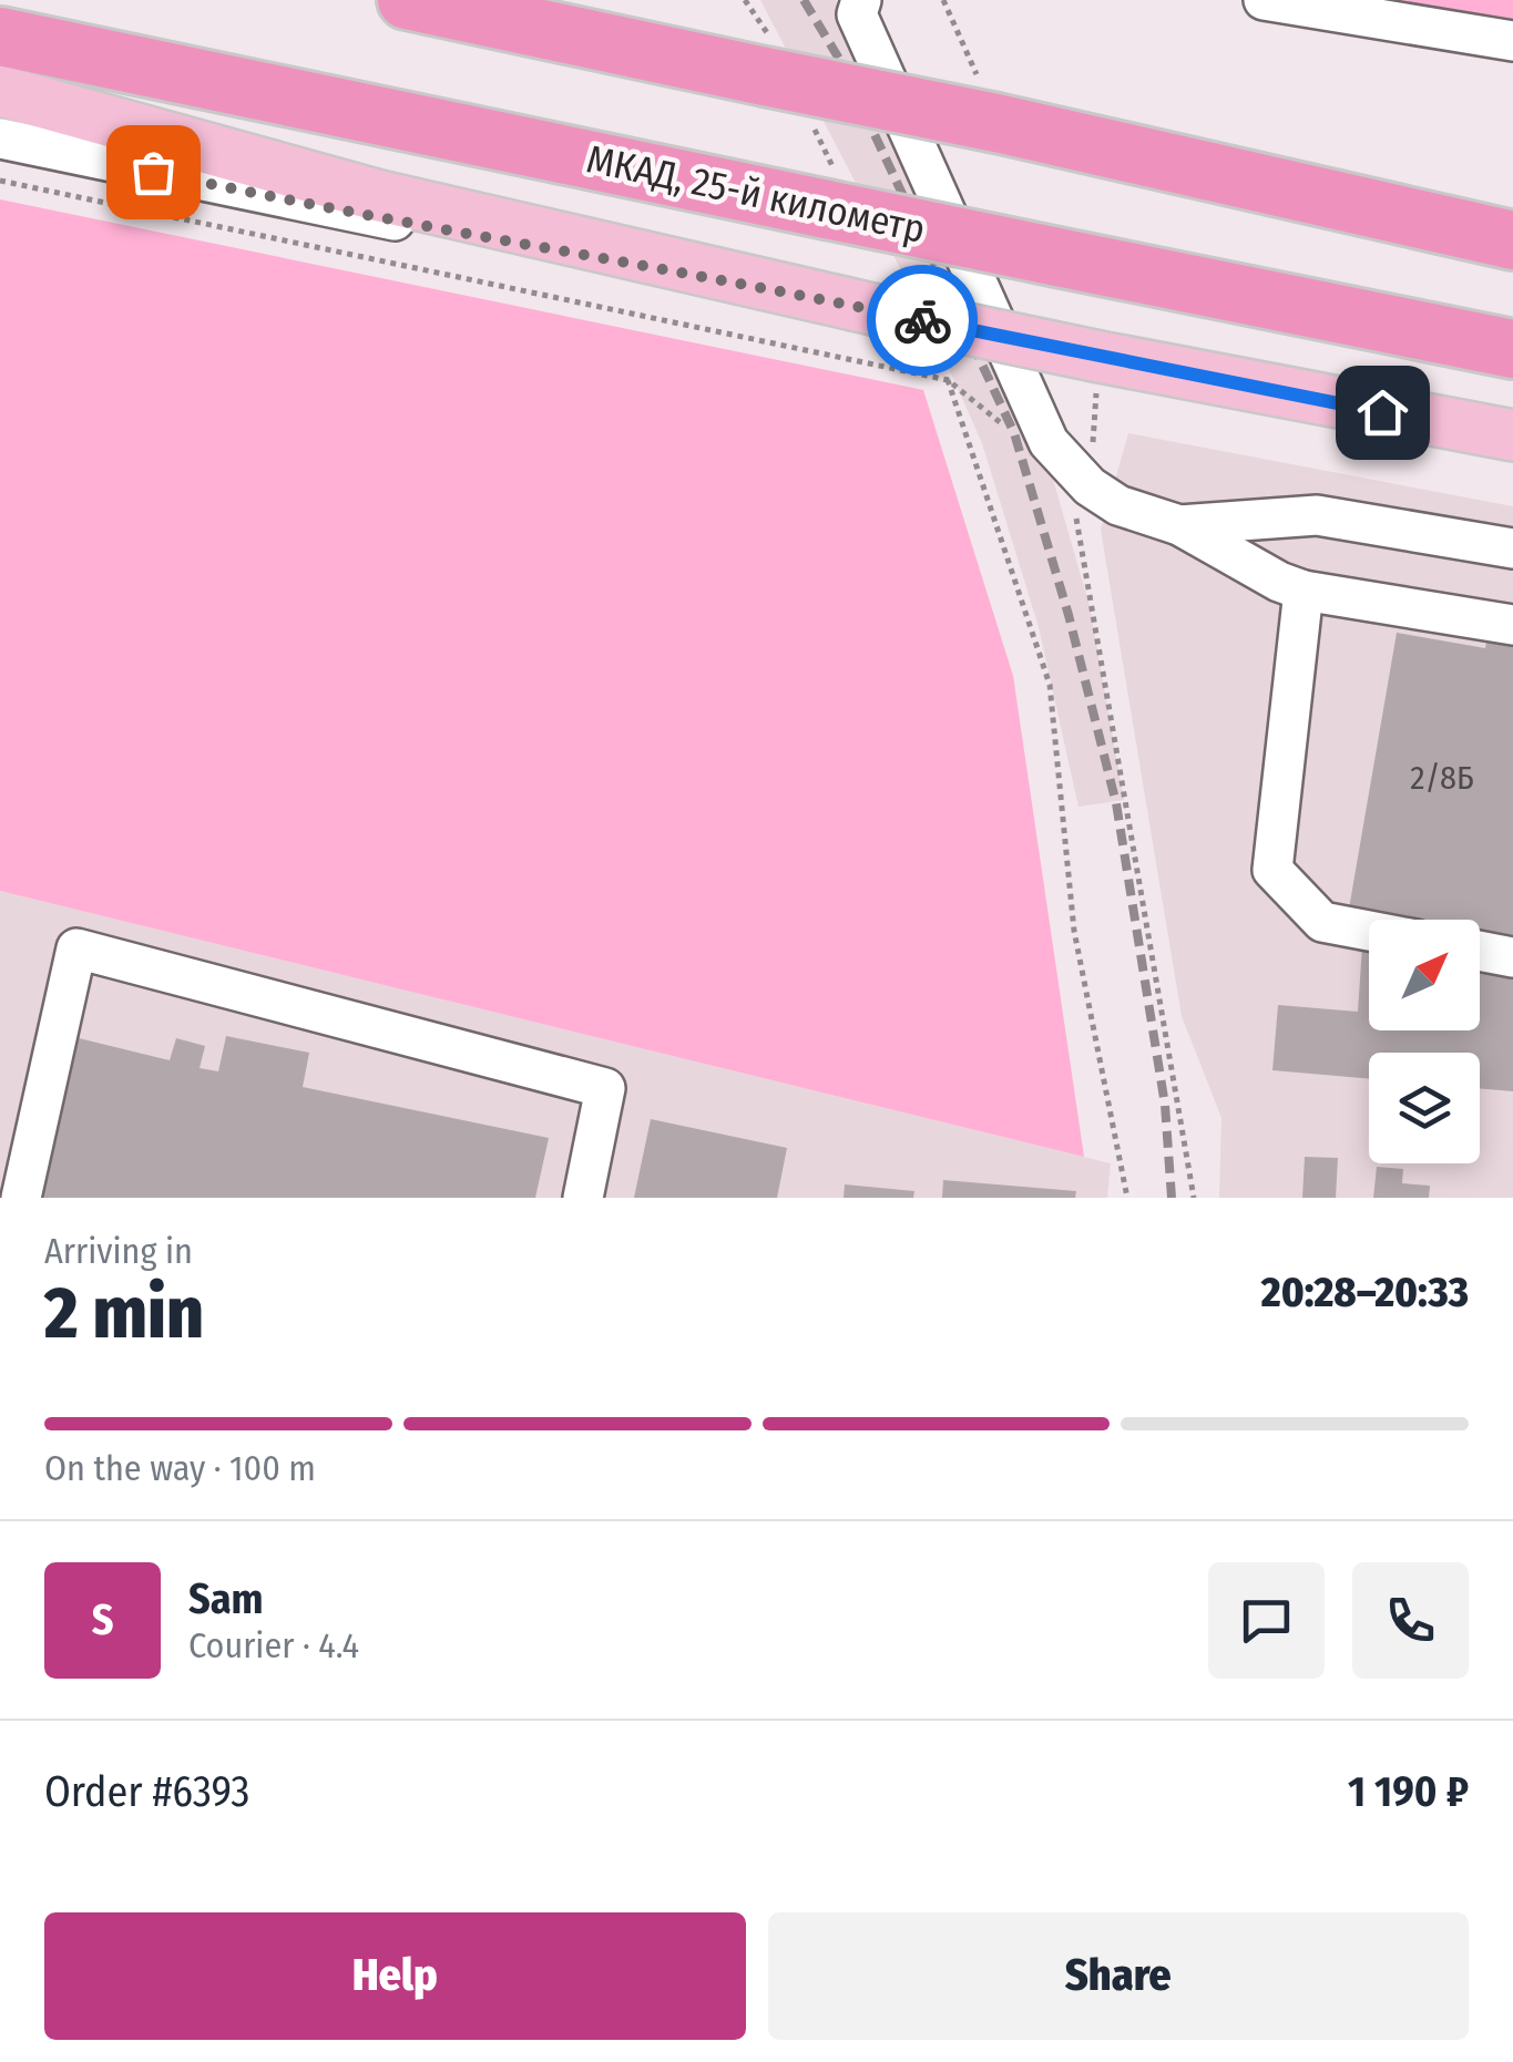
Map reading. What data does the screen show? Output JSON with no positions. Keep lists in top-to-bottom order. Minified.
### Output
{"streets":{"highway":["МКАД, 25-й километр"]},"house_numbers":["2/8Б"],"north":"top right","page":{"heading":["2 min","Arriving in","20:28–20:33"],"panel":["Sam","Courier · 4.4","Order #6393","1 190 ₽"],"bar":"On the way · 100 m","round":"S","buttons":["Help","Share"]}}
